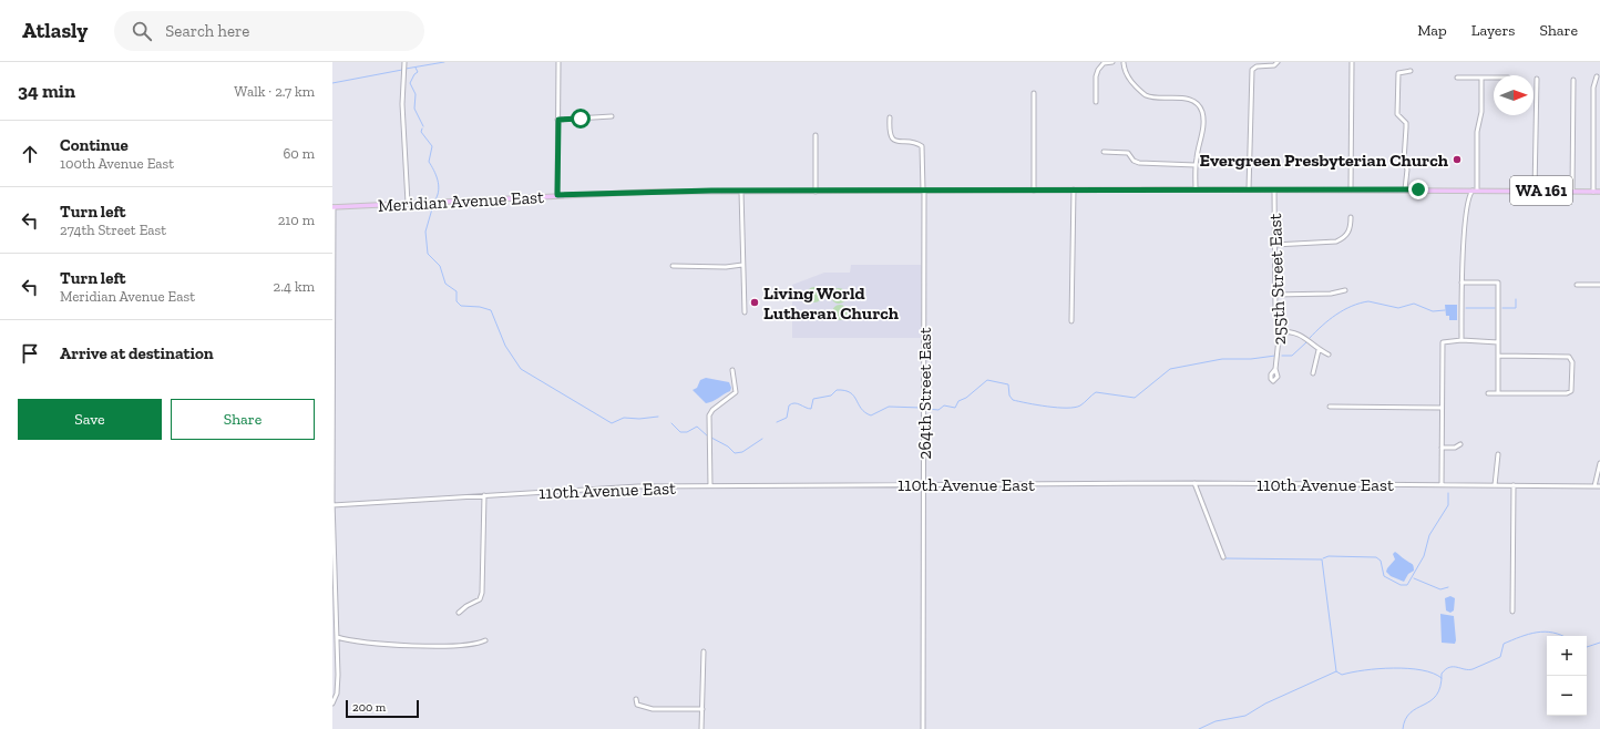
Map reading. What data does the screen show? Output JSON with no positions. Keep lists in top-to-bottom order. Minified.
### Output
{"streets":{"main road":["WA 161","Meridian Avenue East"],"street":["255th Street East","264th Street East","110th Avenue East"]},"crossings":[["Meridian Avenue East","255th Street East"],["Meridian Avenue East","264th Street East"],["264th Street East","110th Avenue East"]],"places":["Evergreen Presbyterian Church","Living World Lutheran Church"],"scale_bar":"200 m","north":"right","page":{"header":"Atlasly","search":"Search here","nav":["Map","Layers","Share"],"heading":["34 min","Walk · 2.7 km"],"list":[["Continue","100th Avenue East","60 m"],["Turn left","274th Street East","210 m"],["Turn left","Meridian Avenue East","2.4 km"],"Arrive at destination"],"buttons":["Save","Share"],"map_buttons":["+","−"],"scale":"200 m"}}
